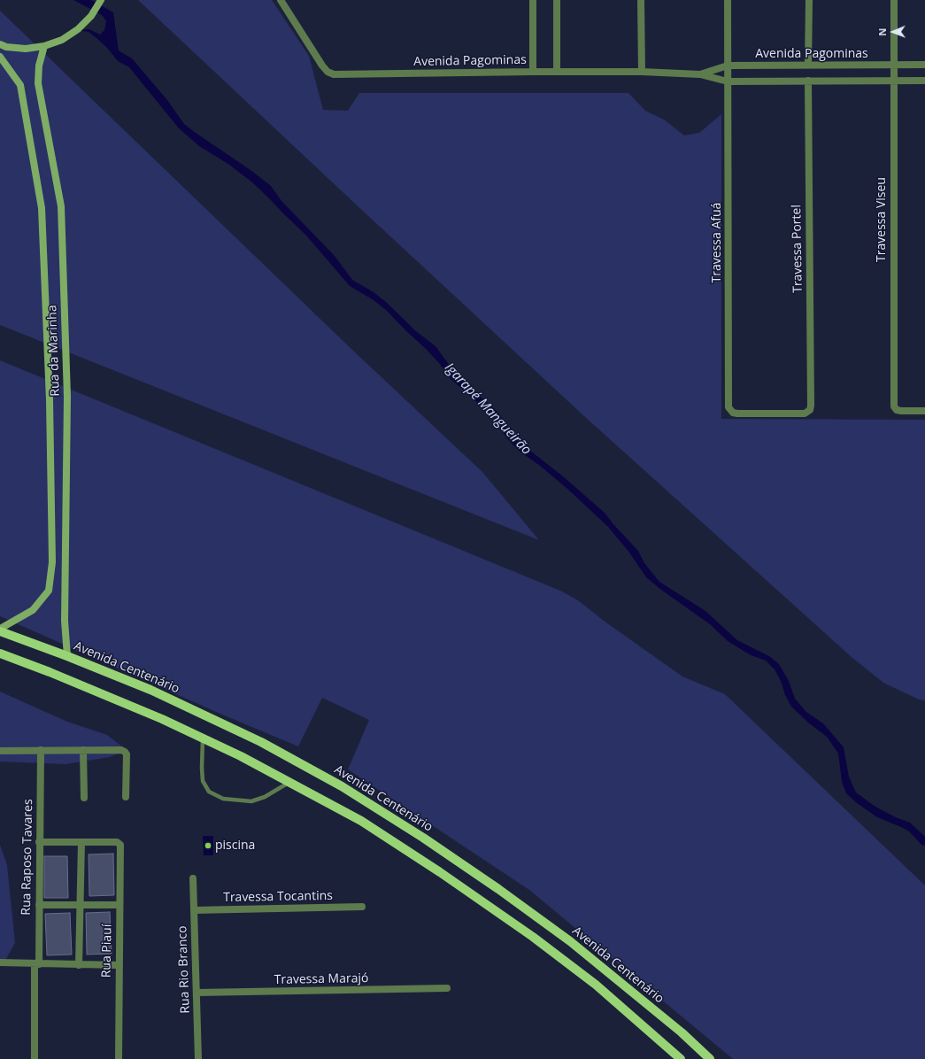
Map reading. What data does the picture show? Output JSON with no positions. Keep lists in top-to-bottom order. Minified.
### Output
{"streets":{"main road":["Rua da Marinha","Avenida Centenário"],"street":["Avenida Pagominas","Travessa Viseu","Travessa Afuá","Travessa Portel","Rua Raposo Tavares","Travessa Tocantins","Rua Piauí","Rua Rio Branco","Travessa Marajó"]},"crossings":[["Avenida Pagominas","Travessa Viseu"],["Avenida Pagominas","Travessa Afuá"],["Avenida Pagominas","Travessa Portel"],["Travessa Afuá","Travessa Portel"],["Rua da Marinha","Avenida Centenário"],["Travessa Tocantins","Rua Rio Branco"],["Rua Rio Branco","Travessa Marajó"]],"water":["Igarapé Mangueirão"],"places":["piscina"],"north":"left"}
